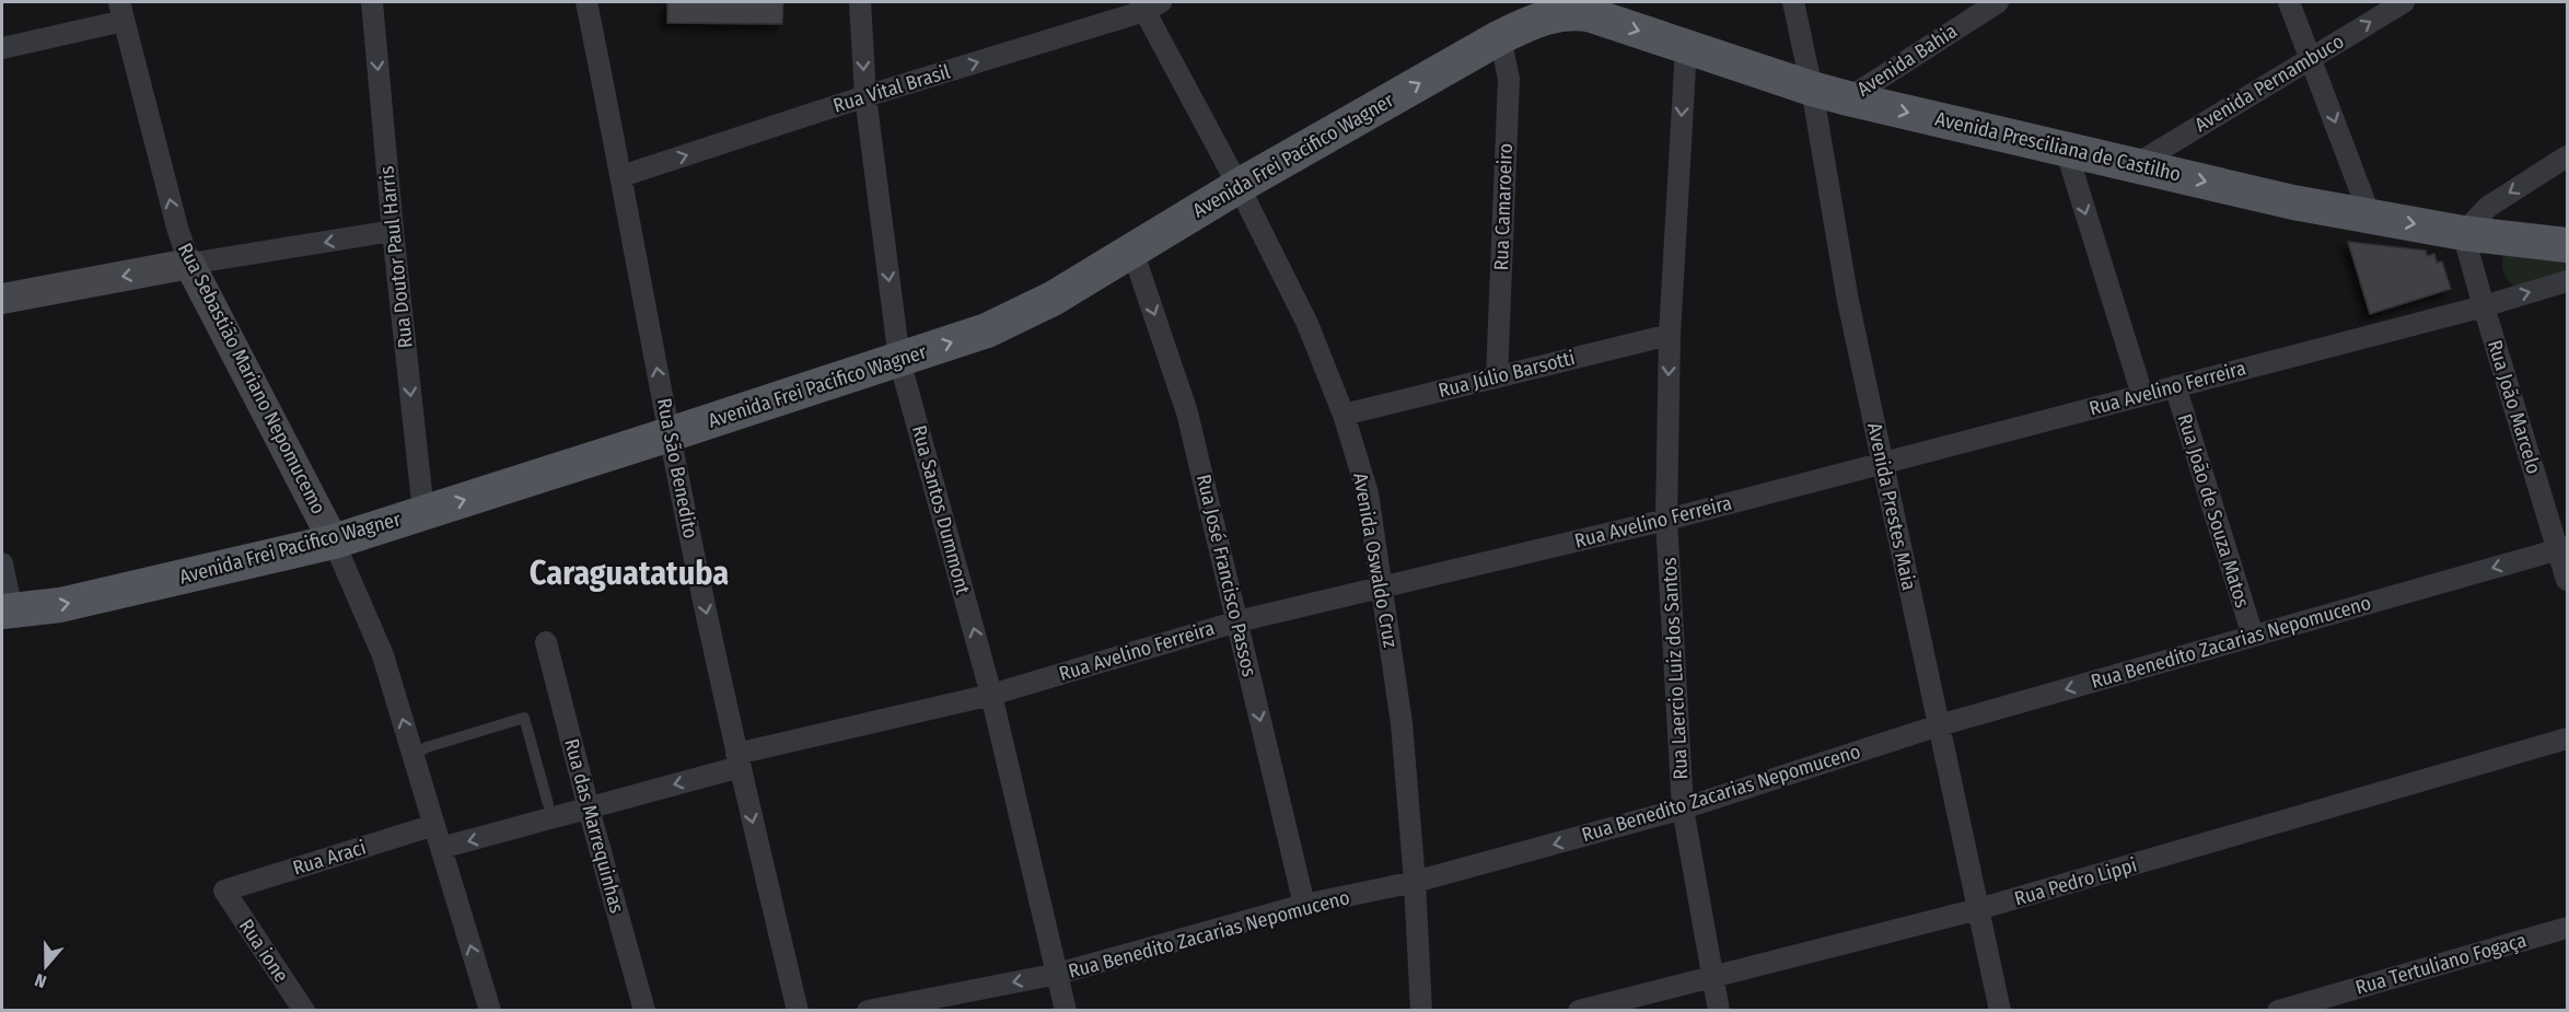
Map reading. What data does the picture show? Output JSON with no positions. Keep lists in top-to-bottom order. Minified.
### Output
{"streets":{"main road":["Avenida Presciliana de Castilho","Avenida Frei Pacifico Wagner"],"street":["Avenida Bahia","Avenida Pernambuco","Rua Vital Brasil","Rua Camaroeiro","Rua Doutor Paul Harris","Rua Júlio Barsotti","Rua Sebastião Mariano Nepomucemo","Rua Avelino Ferreira","Rua João Marcelo","Rua São Benedito","Avenida Prestes Maia","Rua Santos Dummont","Rua João de Souza Matos","Avenida Oswaldo Cruz","Rua José Francisco Passos","Rua Benedito Zacarias Nepomuceno","Rua Laercio Luiz dos Santos","Rua das Marrequinhas","Rua Araci","Rua Pedro Lippi","Rua ione","Rua Tertuliano Fogaça"]},"crossings":[["Avenida Bahia","Avenida Presciliana de Castilho"],["Avenida Pernambuco","Avenida Presciliana de Castilho"],["Rua Vital Brasil","Rua São Benedito"],["Rua Vital Brasil","Rua Santos Dummont"],["Rua Vital Brasil","Avenida Oswaldo Cruz"],["Avenida Presciliana de Castilho","Avenida Frei Pacifico Wagner"],["Avenida Presciliana de Castilho","Rua João Marcelo"],["Avenida Presciliana de Castilho","Avenida Prestes Maia"],["Avenida Presciliana de Castilho","Rua Laercio Luiz dos Santos"],["Avenida Frei Pacifico Wagner","Rua Camaroeiro"],["Avenida Frei Pacifico Wagner","Rua Doutor Paul Harris"],["Avenida Frei Pacifico Wagner","Rua Sebastião Mariano Nepomucemo"],["Avenida Frei Pacifico Wagner","Rua São Benedito"],["Avenida Frei Pacifico Wagner","Rua Santos Dummont"],["Avenida Frei Pacifico Wagner","Avenida Oswaldo Cruz"],["Avenida Frei Pacifico Wagner","Rua José Francisco Passos"],["Rua Camaroeiro","Rua Júlio Barsotti"],["Rua Júlio Barsotti","Avenida Oswaldo Cruz"],["Rua Júlio Barsotti","Rua Laercio Luiz dos Santos"],["Rua Sebastião Mariano Nepomucemo","Rua Avelino Ferreira"],["Rua Sebastião Mariano Nepomucemo","Rua Araci"],["Rua Avelino Ferreira","Rua João Marcelo"],["Rua Avelino Ferreira","Rua São Benedito"],["Rua Avelino Ferreira","Avenida Prestes Maia"],["Rua Avelino Ferreira","Rua Santos Dummont"],["Rua Avelino Ferreira","Rua João de Souza Matos"],["Rua Avelino Ferreira","Avenida Oswaldo Cruz"],["Rua Avelino Ferreira","Rua José Francisco Passos"],["Rua Avelino Ferreira","Rua Laercio Luiz dos Santos"],["Rua Avelino Ferreira","Rua das Marrequinhas"],["Rua João Marcelo","Rua Benedito Zacarias Nepomuceno"],["Avenida Prestes Maia","Rua Benedito Zacarias Nepomuceno"],["Avenida Prestes Maia","Rua Pedro Lippi"],["Rua Santos Dummont","Rua Benedito Zacarias Nepomuceno"],["Rua João de Souza Matos","Rua Benedito Zacarias Nepomuceno"],["Avenida Oswaldo Cruz","Rua Benedito Zacarias Nepomuceno"],["Rua José Francisco Passos","Rua Benedito Zacarias Nepomuceno"],["Rua Benedito Zacarias Nepomuceno","Rua Laercio Luiz dos Santos"],["Rua Laercio Luiz dos Santos","Rua Pedro Lippi"],["Rua Araci","Rua ione"]],"one_way":["Rua Vital Brasil","Avenida Presciliana de Castilho","Avenida Frei Pacifico Wagner","Rua Doutor Paul Harris","Rua Sebastião Mariano Nepomucemo","Rua José Francisco Passos","Rua Benedito Zacarias Nepomuceno","Rua Laercio Luiz dos Santos"],"districts":["Caraguatatuba"],"north":"bottom"}
